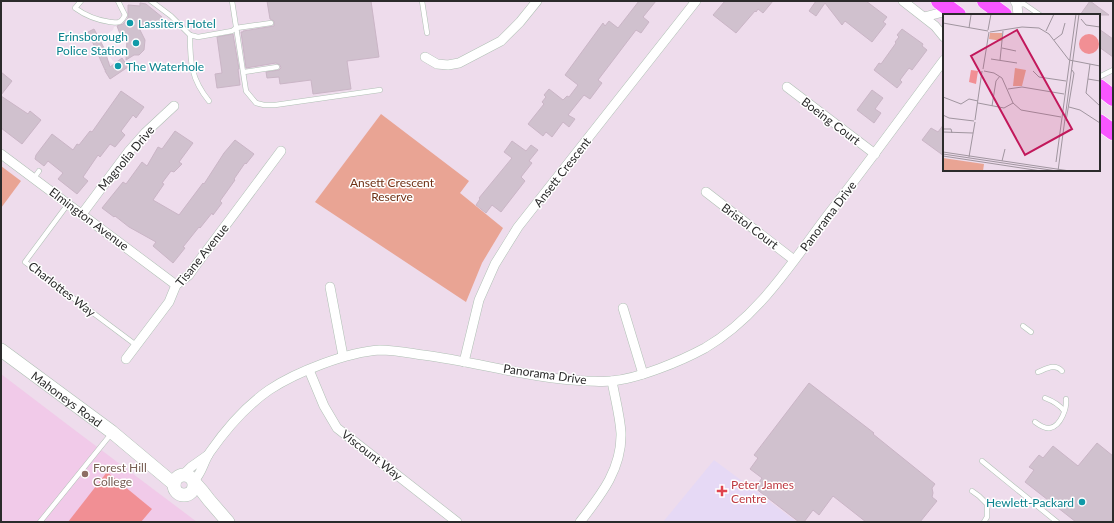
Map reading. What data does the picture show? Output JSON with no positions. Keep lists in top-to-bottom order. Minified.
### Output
{"streets":{"main road":["Mahoneys Road"],"street":["Boeing Court","Magnolia Drive","Ansett Crescent","Panorama Drive","Elmington Avenue","Bristol Court","Tisane Avenue","Viscount Way"],"lane":["Charlottes Way"]},"crossings":[["Boeing Court","Panorama Drive"],["Magnolia Drive","Elmington Avenue"],["Ansett Crescent","Panorama Drive"],["Panorama Drive","Bristol Court"],["Panorama Drive","Mahoneys Road"],["Panorama Drive","Viscount Way"],["Elmington Avenue","Tisane Avenue"],["Elmington Avenue","Charlottes Way"],["Tisane Avenue","Charlottes Way"]],"parks":["Ansett Crescent Reserve"],"places":{"other":["Lassiters Hotel","Erinsborough Police Station","The Waterhole","Forest Hill College","Hewlett-Packard"],"health":["Peter James Centre"]}}
